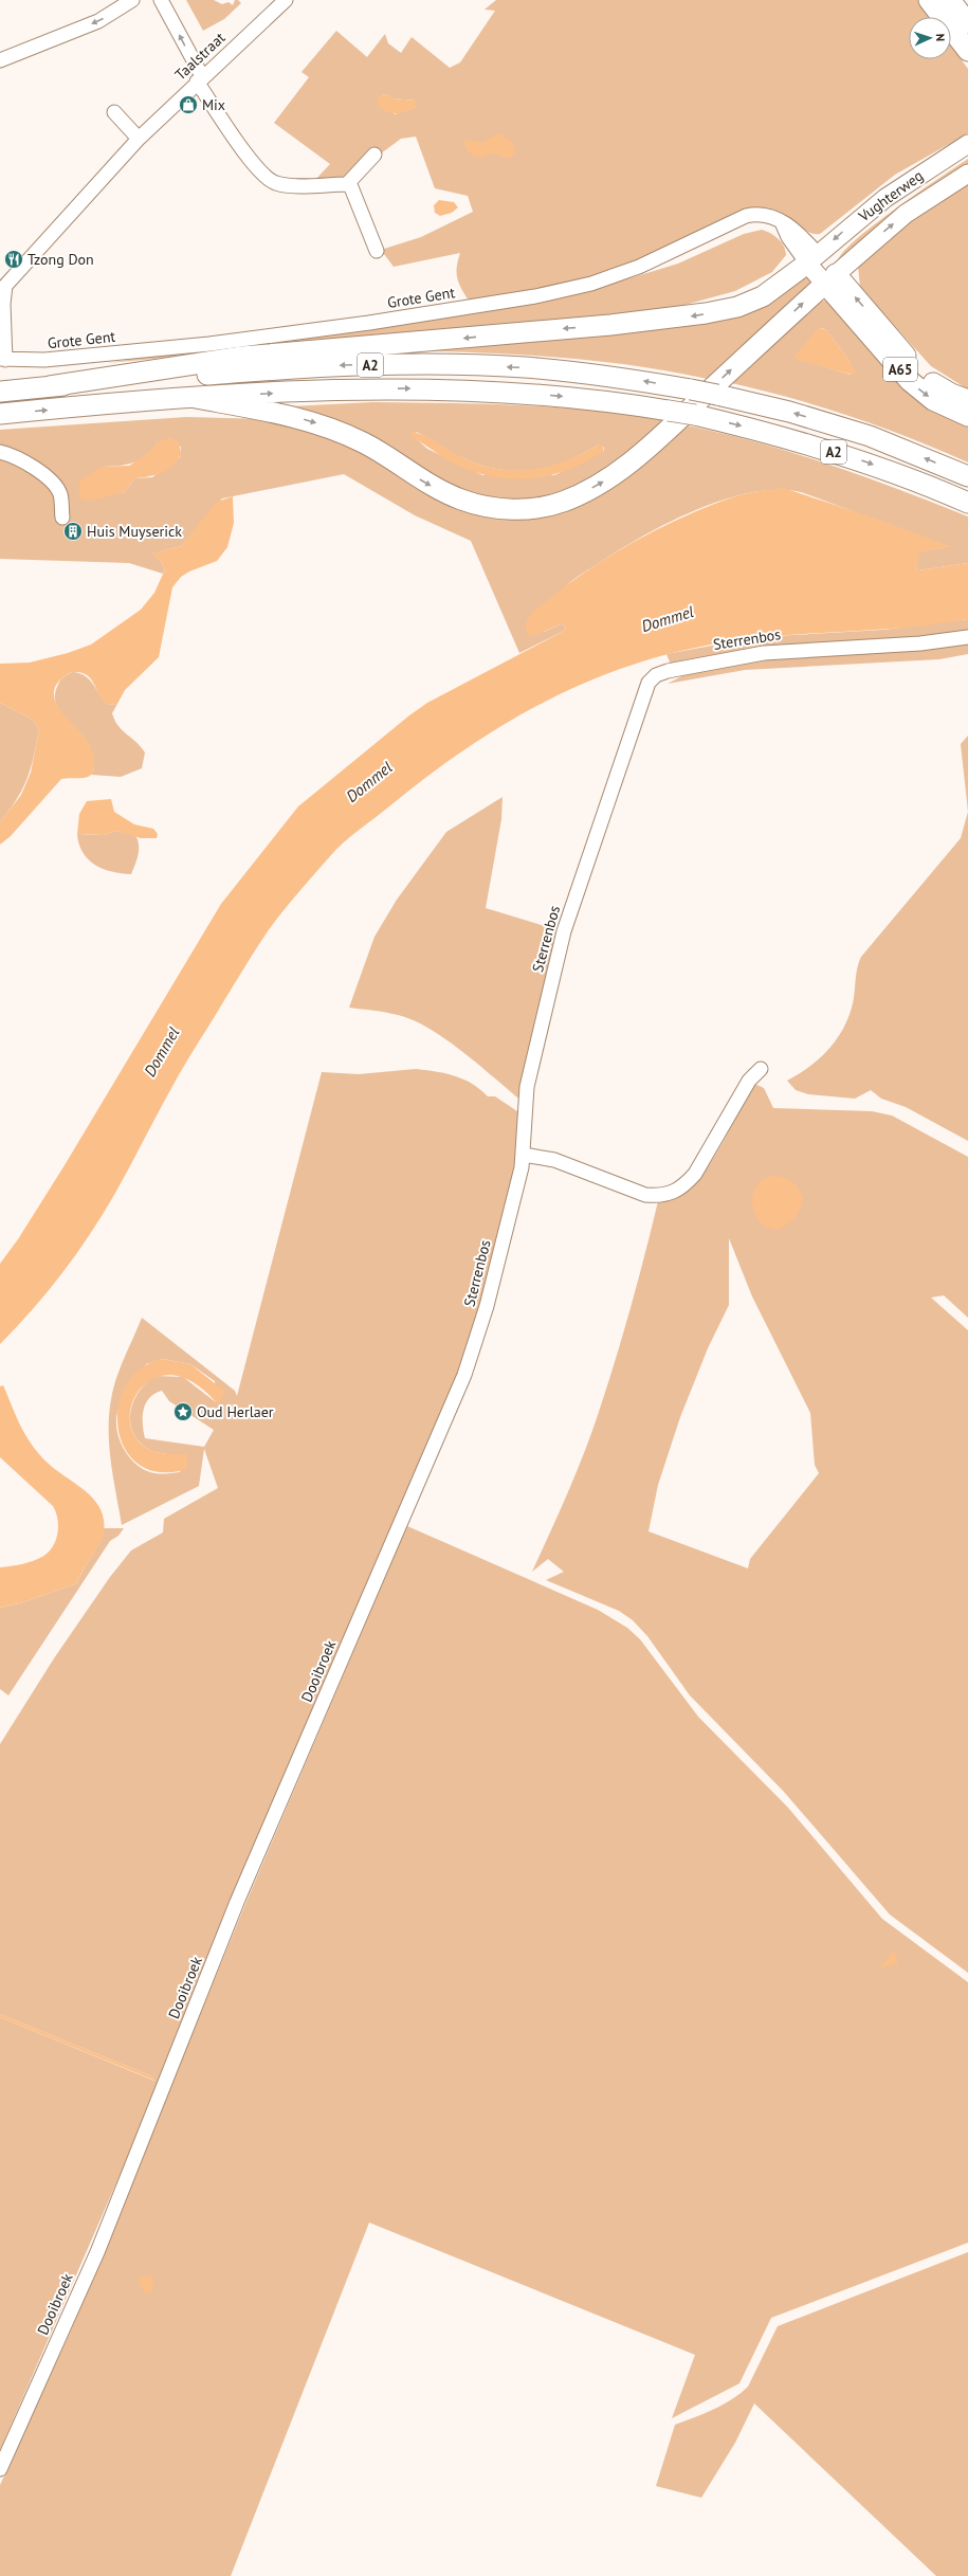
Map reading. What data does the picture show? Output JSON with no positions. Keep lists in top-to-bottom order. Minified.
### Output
{"streets":{"highway":["A2","A65"],"main road":["Vughterweg"],"street":["Taalstraat","Grote Gent","Sterrenbos","Dooibroek"]},"crossings":[["Vughterweg","Grote Gent"],["Vughterweg","A2"],["Vughterweg","A65"],["Grote Gent","A2"],["A2","A65"],["Sterrenbos","Dooibroek"]],"water":["Dommel"],"places":{"shop":["Mix"],"restaurant":["Tzong Don"],"building":["Huis Muyserick"],"place":["Oud Herlaer"]},"north":"right"}
